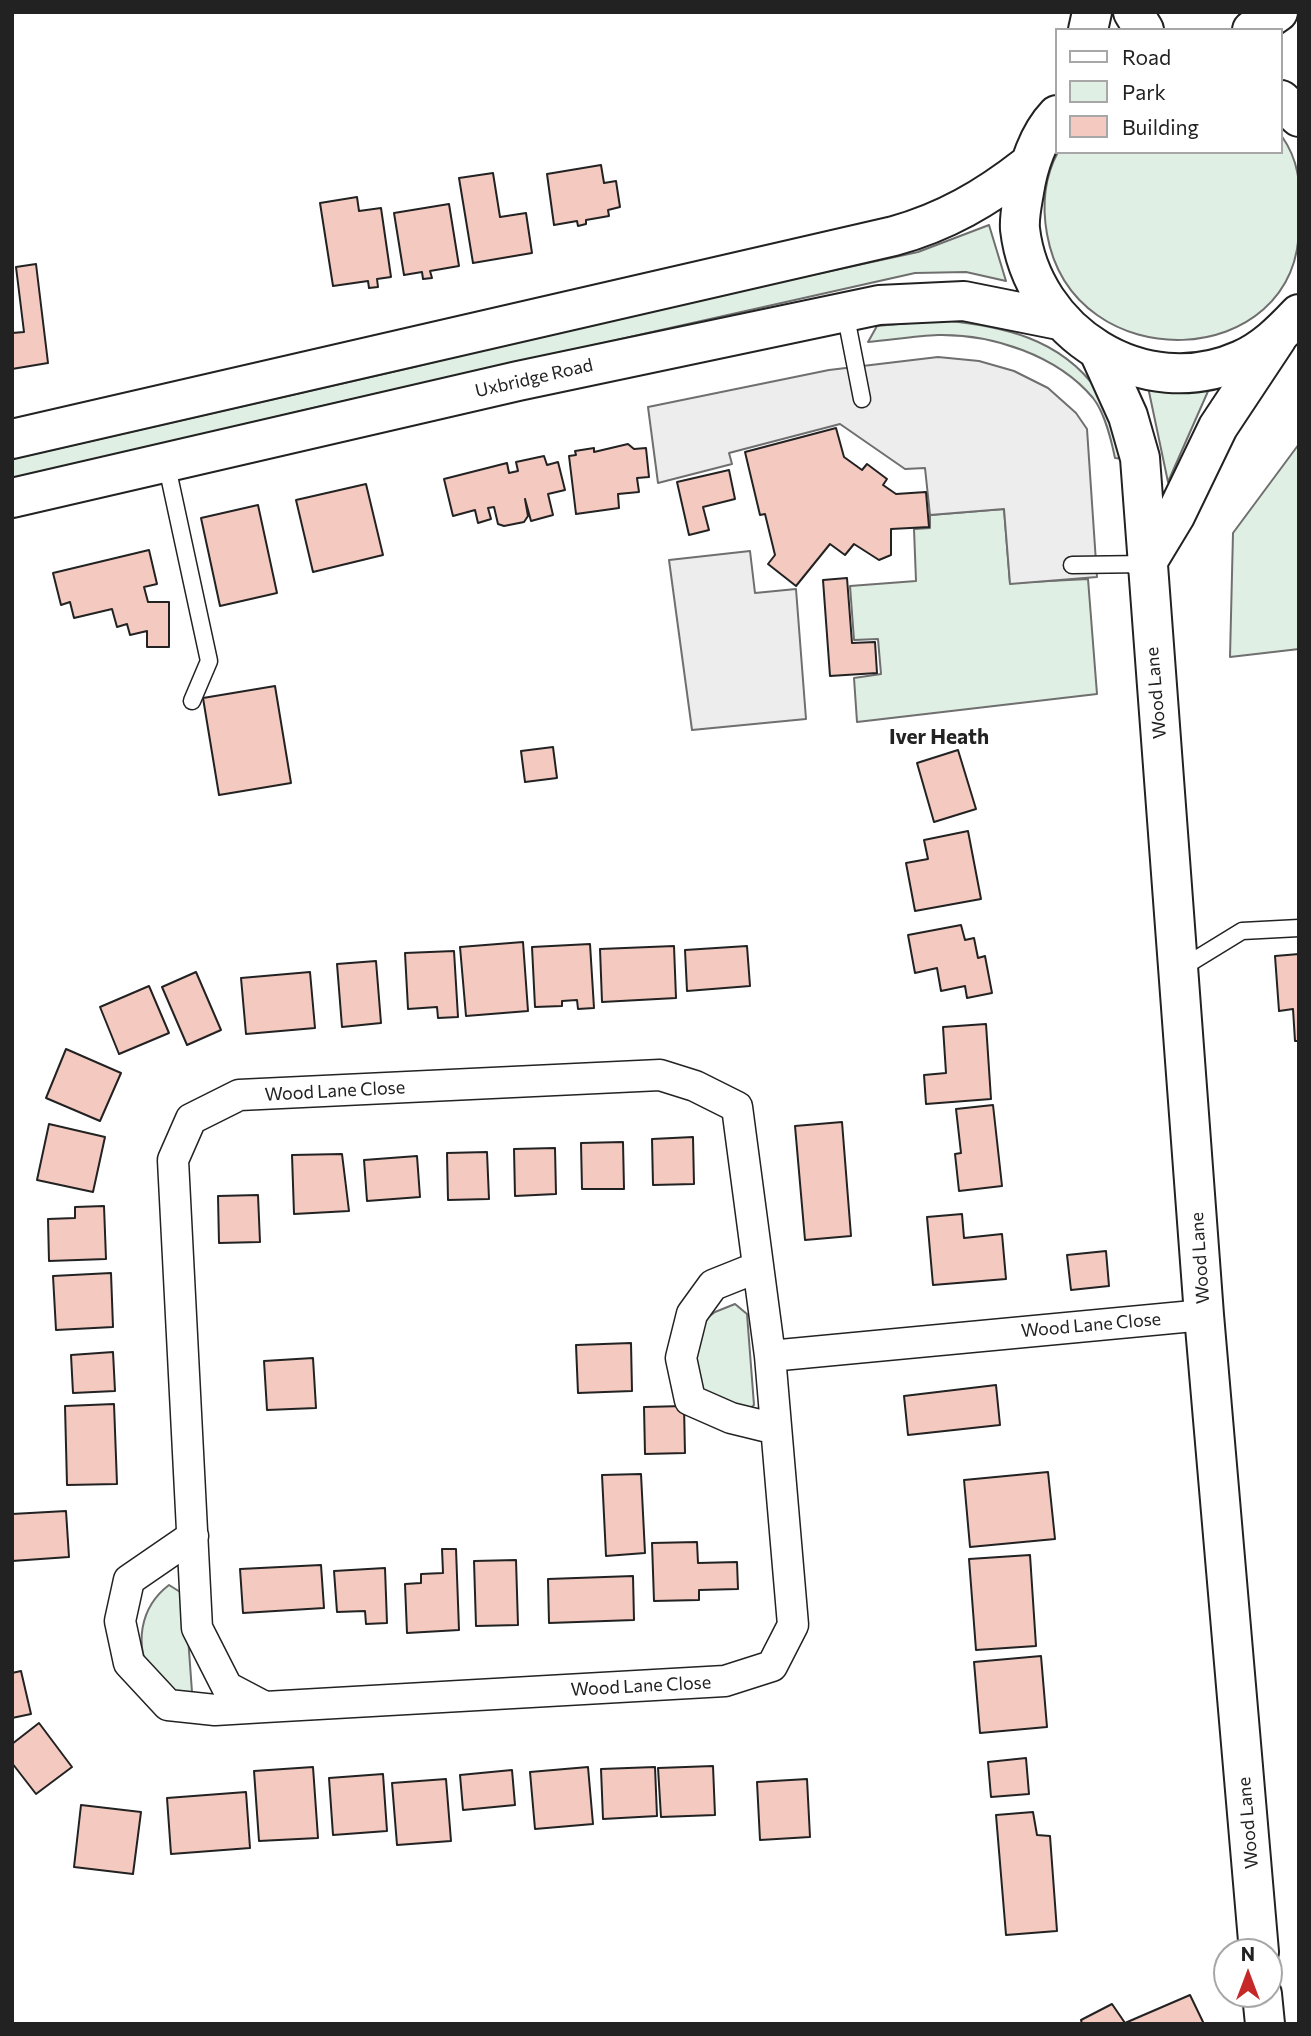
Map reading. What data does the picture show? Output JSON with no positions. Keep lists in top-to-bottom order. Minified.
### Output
{"streets":{"main road":["Uxbridge Road","Wood Lane"],"street":["Wood Lane Close"]},"crossings":[["Wood Lane","Wood Lane Close"]],"districts":["Iver Heath"],"legend":["Road","Park","Building"],"north":"top"}
